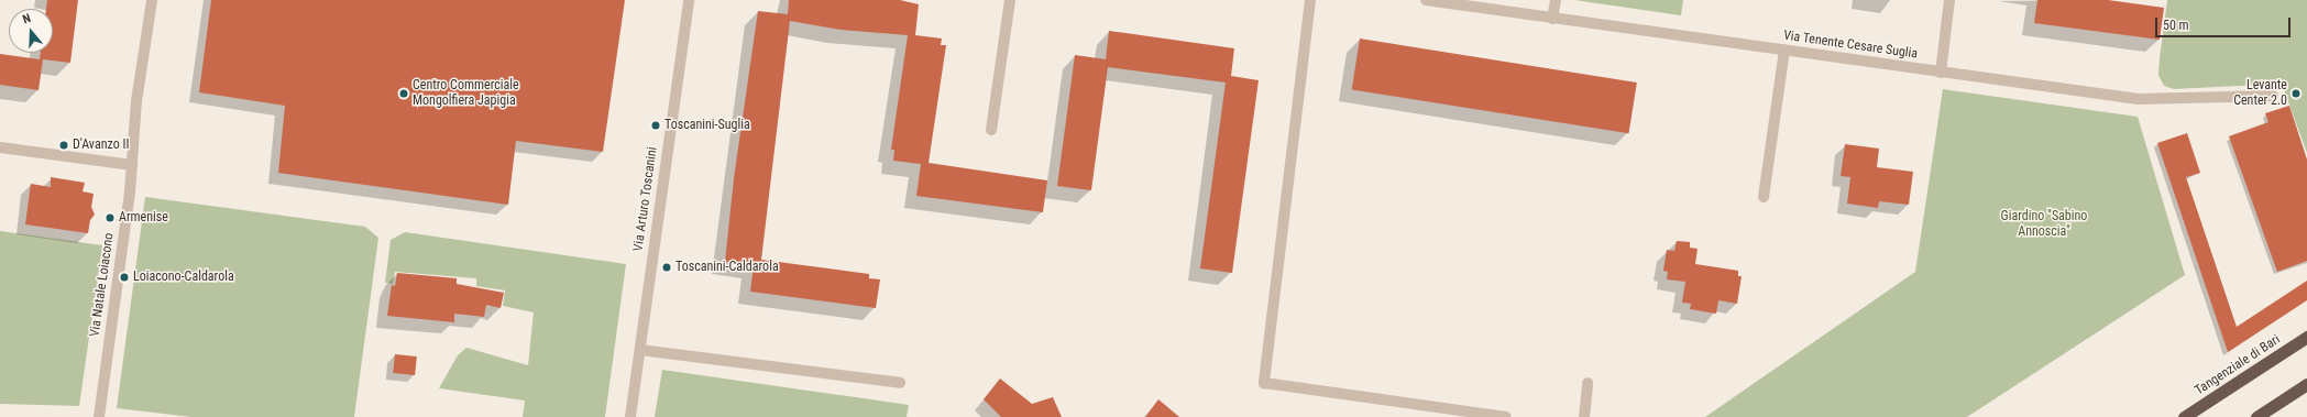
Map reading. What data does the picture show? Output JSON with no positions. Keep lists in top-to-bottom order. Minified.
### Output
{"streets":{"highway":["Tangenziale di Bari"],"street":["Via Tenente Cesare Suglia","Via Arturo Toscanini","Via Natale Loiacono"]},"parks":["Giardino \"Sabino Annoscia\""],"places":["Centro Commerciale Mongolfiera Japigia","Levante Center 2.0","Toscanini-Suglia","D'Avanzo II","Armenise","Toscanini-Caldarola","Loiacono-Caldarola"],"scale_bar":"50 m","north":"top"}
